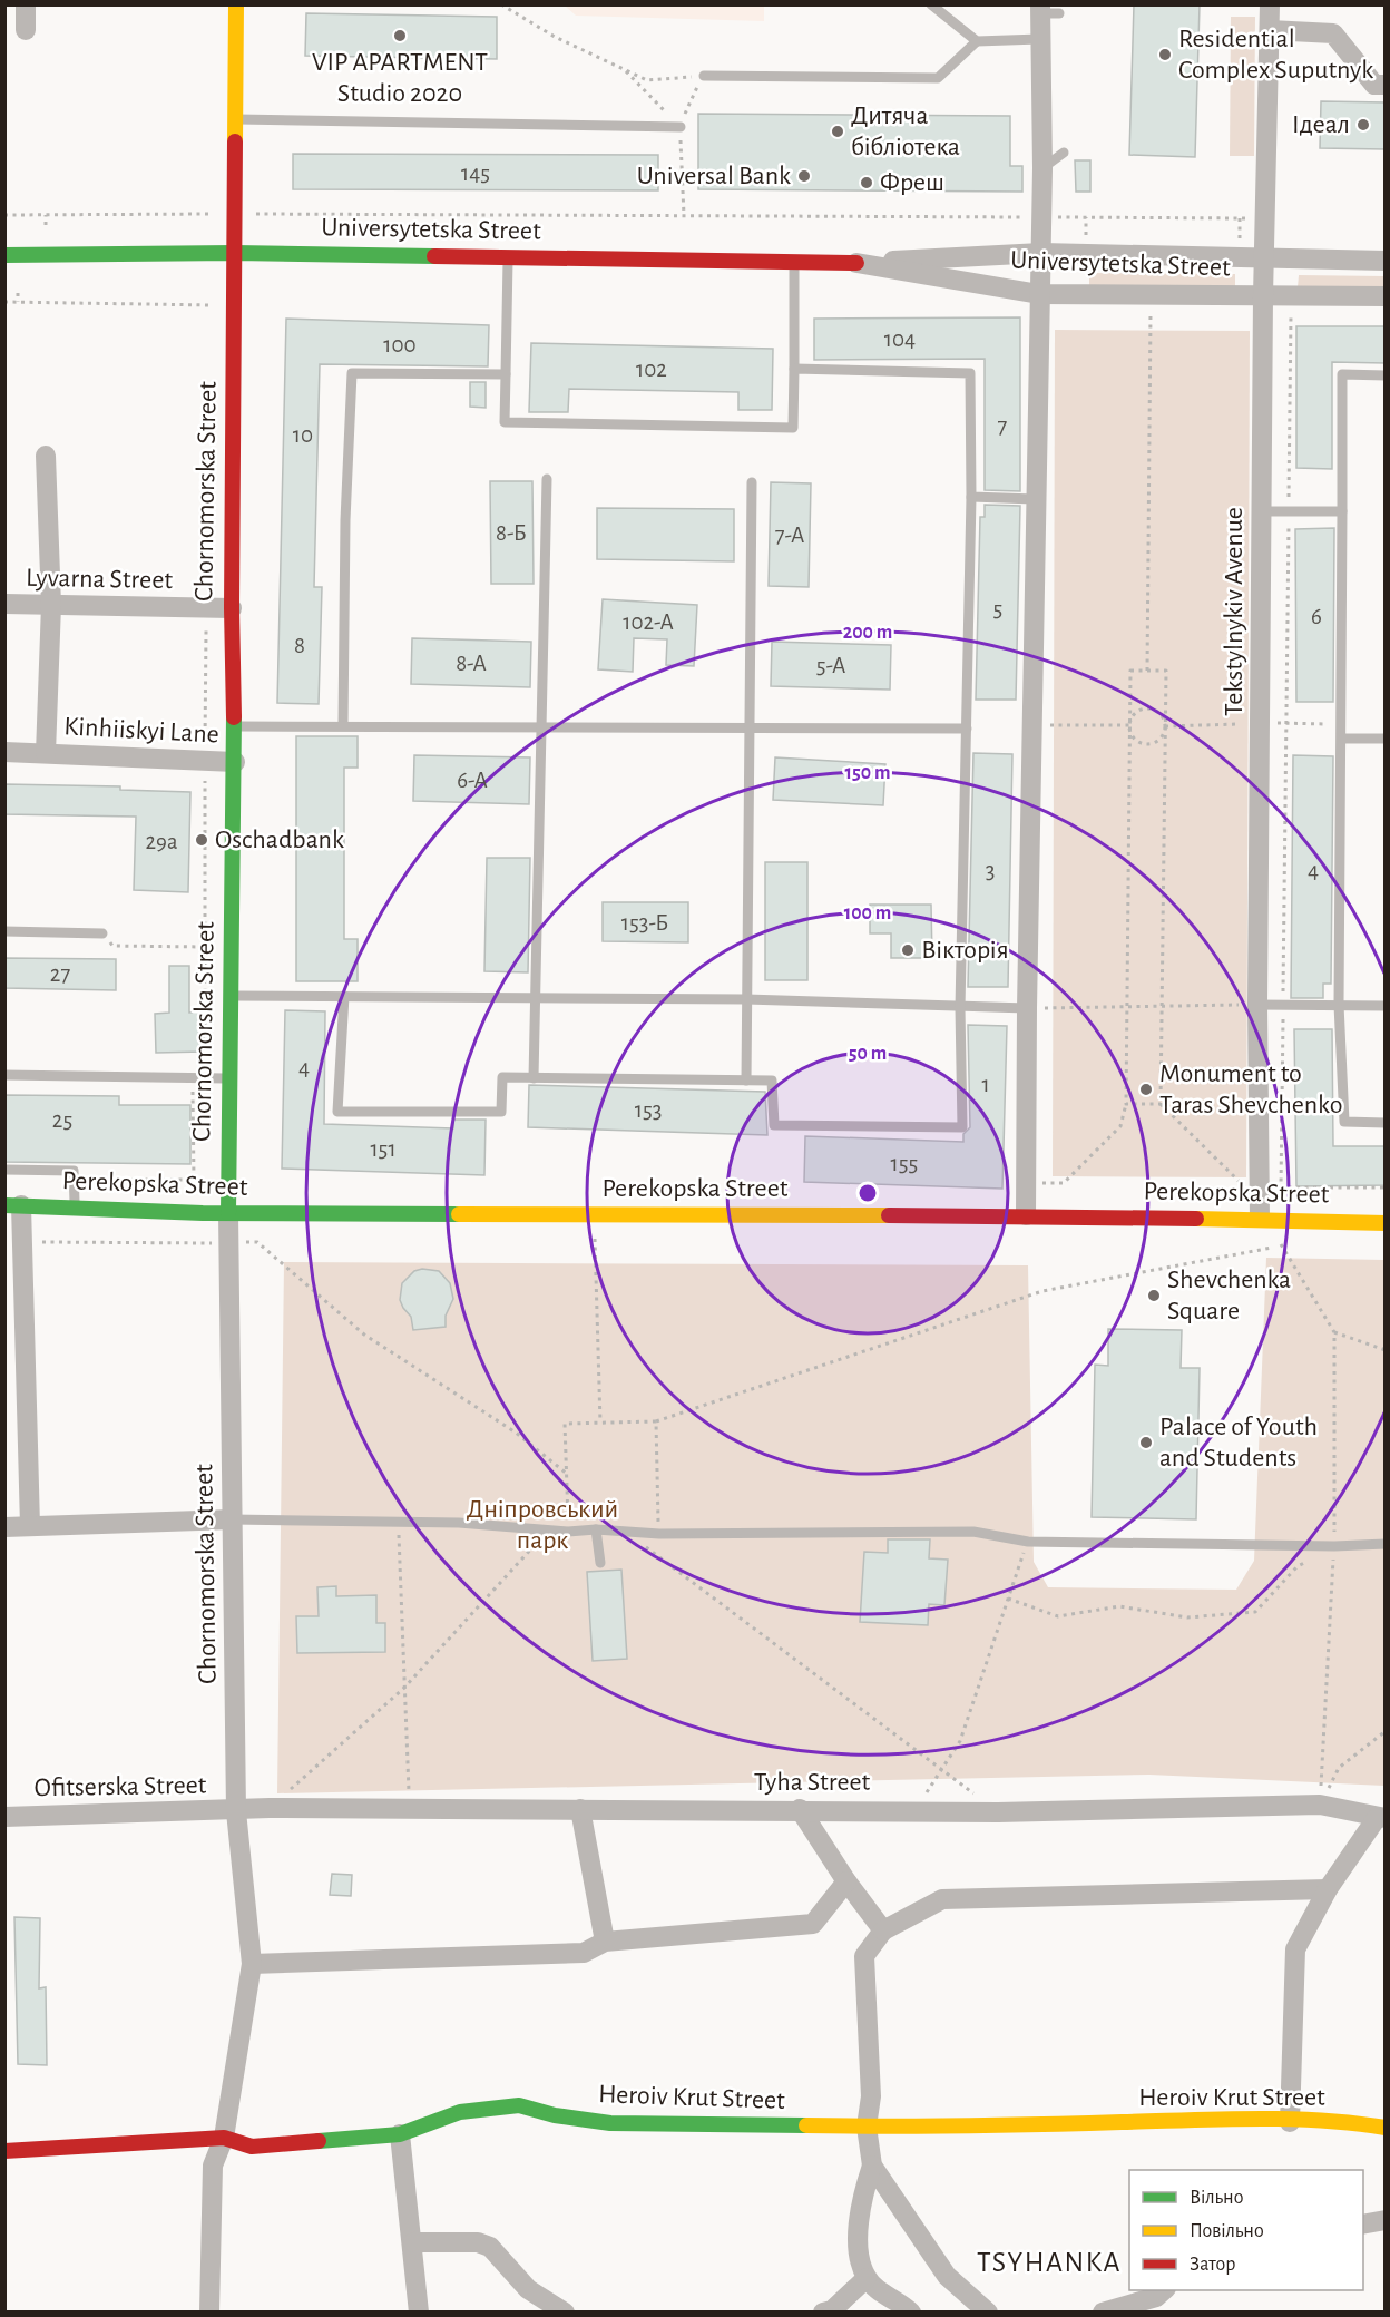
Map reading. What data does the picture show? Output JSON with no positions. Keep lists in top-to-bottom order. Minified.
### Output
{"streets":{"street":["Universytetska Street","Chornomorska Street","Lyvarna Street","Tekstylnykiv Avenue","Kinhiiskyi Lane","Perekopska Street","Tyha Street","Ofitserska Street","Heroiv Krut Street"]},"crossings":[["Universytetska Street","Chornomorska Street"],["Universytetska Street","Tekstylnykiv Avenue"],["Chornomorska Street","Lyvarna Street"],["Chornomorska Street","Kinhiiskyi Lane"],["Chornomorska Street","Perekopska Street"],["Chornomorska Street","Tyha Street"],["Chornomorska Street","Ofitserska Street"],["Chornomorska Street","Heroiv Krut Street"],["Lyvarna Street","Kinhiiskyi Lane"],["Tekstylnykiv Avenue","Perekopska Street"],["Tyha Street","Ofitserska Street"]],"districts":["TSYHANKA"],"parks":["Дніпровський парк"],"places":["VIP APARTMENT Studio 2020","Residential Complex Suputnyk","Ідеал","Дитяча бібліотека","Universal Bank","Фреш","Oschadbank","Вікторія","Monument to Taras Shevchenko","Shevchenka Square","Palace of Youth and Students"],"house_numbers":["145","104","100","102","7","10","8-Б","7-А","5","6","102-А","8","8-А","5-А","6-А","29а","3","4","153-Б","27","4","1","153","25","151","155"],"legend":["Вільно","Повільно","Затор"],"rings":["200 m","150 m","100 m","50 m"]}
